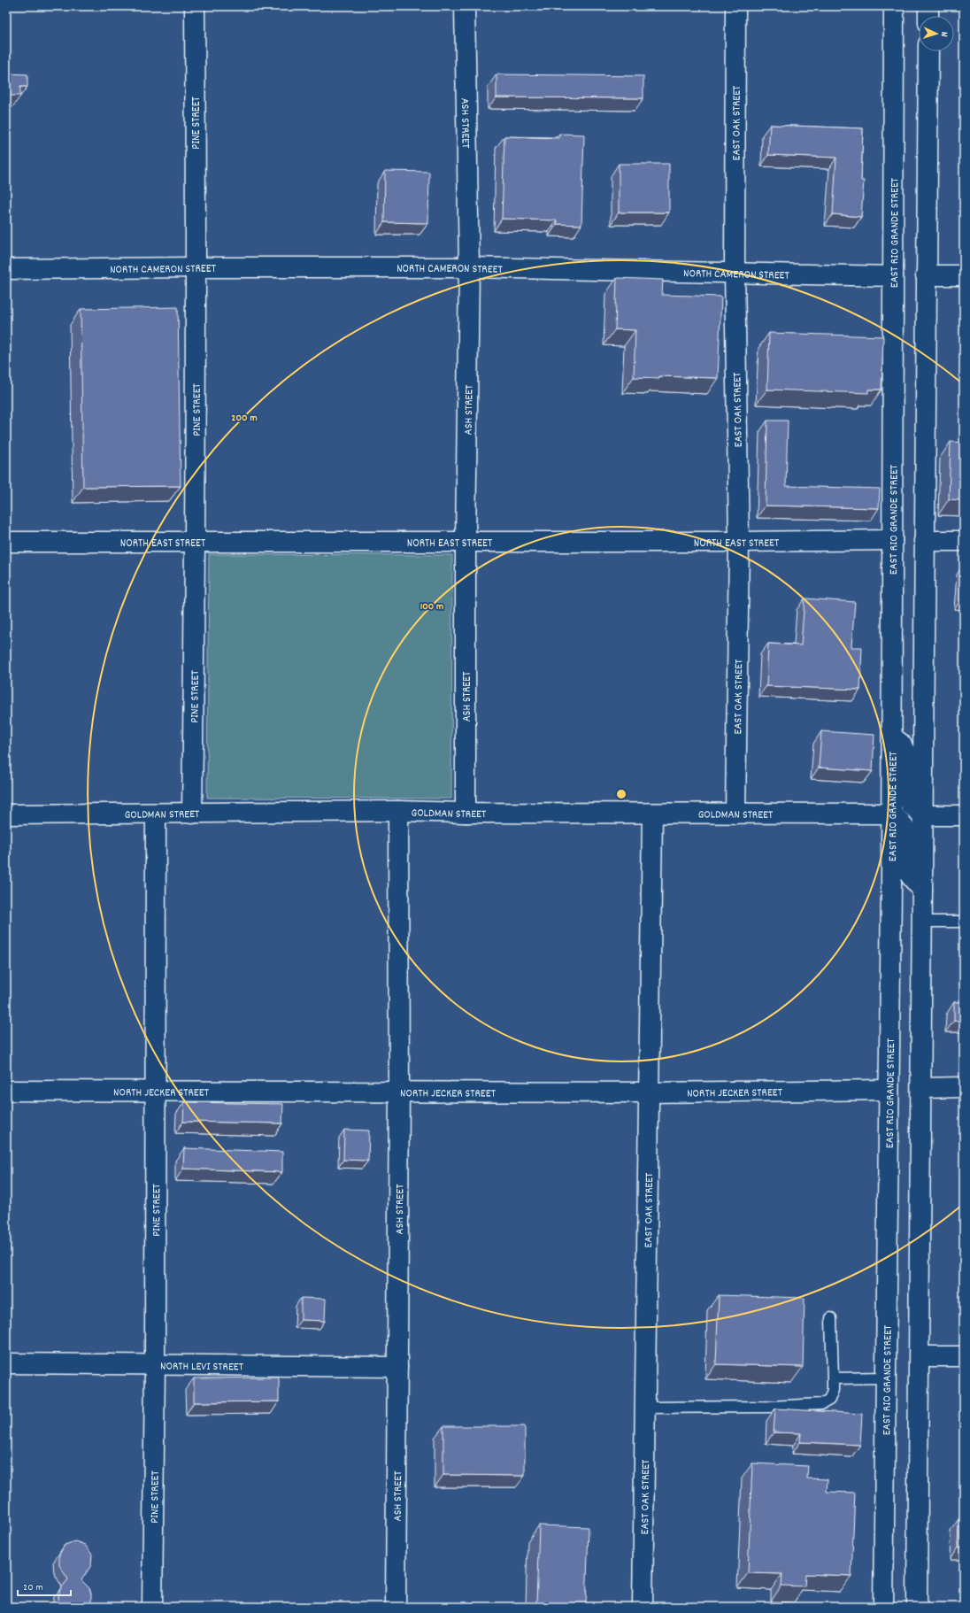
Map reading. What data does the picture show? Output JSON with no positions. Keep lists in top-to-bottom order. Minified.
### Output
{"streets":{"street":["PINE STREET","ASH STREET","EAST OAK STREET","EAST RIO GRANDE STREET","NORTH CAMERON STREET","NORTH EAST STREET","GOLDMAN STREET","NORTH JECKER STREET","NORTH LEVI STREET"]},"crossings":[["PINE STREET","NORTH CAMERON STREET"],["PINE STREET","NORTH EAST STREET"],["PINE STREET","GOLDMAN STREET"],["PINE STREET","NORTH JECKER STREET"],["PINE STREET","NORTH LEVI STREET"],["ASH STREET","NORTH CAMERON STREET"],["ASH STREET","NORTH EAST STREET"],["ASH STREET","GOLDMAN STREET"],["ASH STREET","NORTH JECKER STREET"],["ASH STREET","NORTH LEVI STREET"],["EAST OAK STREET","NORTH CAMERON STREET"],["EAST OAK STREET","NORTH EAST STREET"],["EAST OAK STREET","GOLDMAN STREET"],["EAST OAK STREET","NORTH JECKER STREET"],["EAST RIO GRANDE STREET","NORTH CAMERON STREET"],["EAST RIO GRANDE STREET","NORTH EAST STREET"],["EAST RIO GRANDE STREET","GOLDMAN STREET"],["EAST RIO GRANDE STREET","NORTH JECKER STREET"]],"scale_bar":"20 m","north":"right","rings":["200 m","100 m"]}
